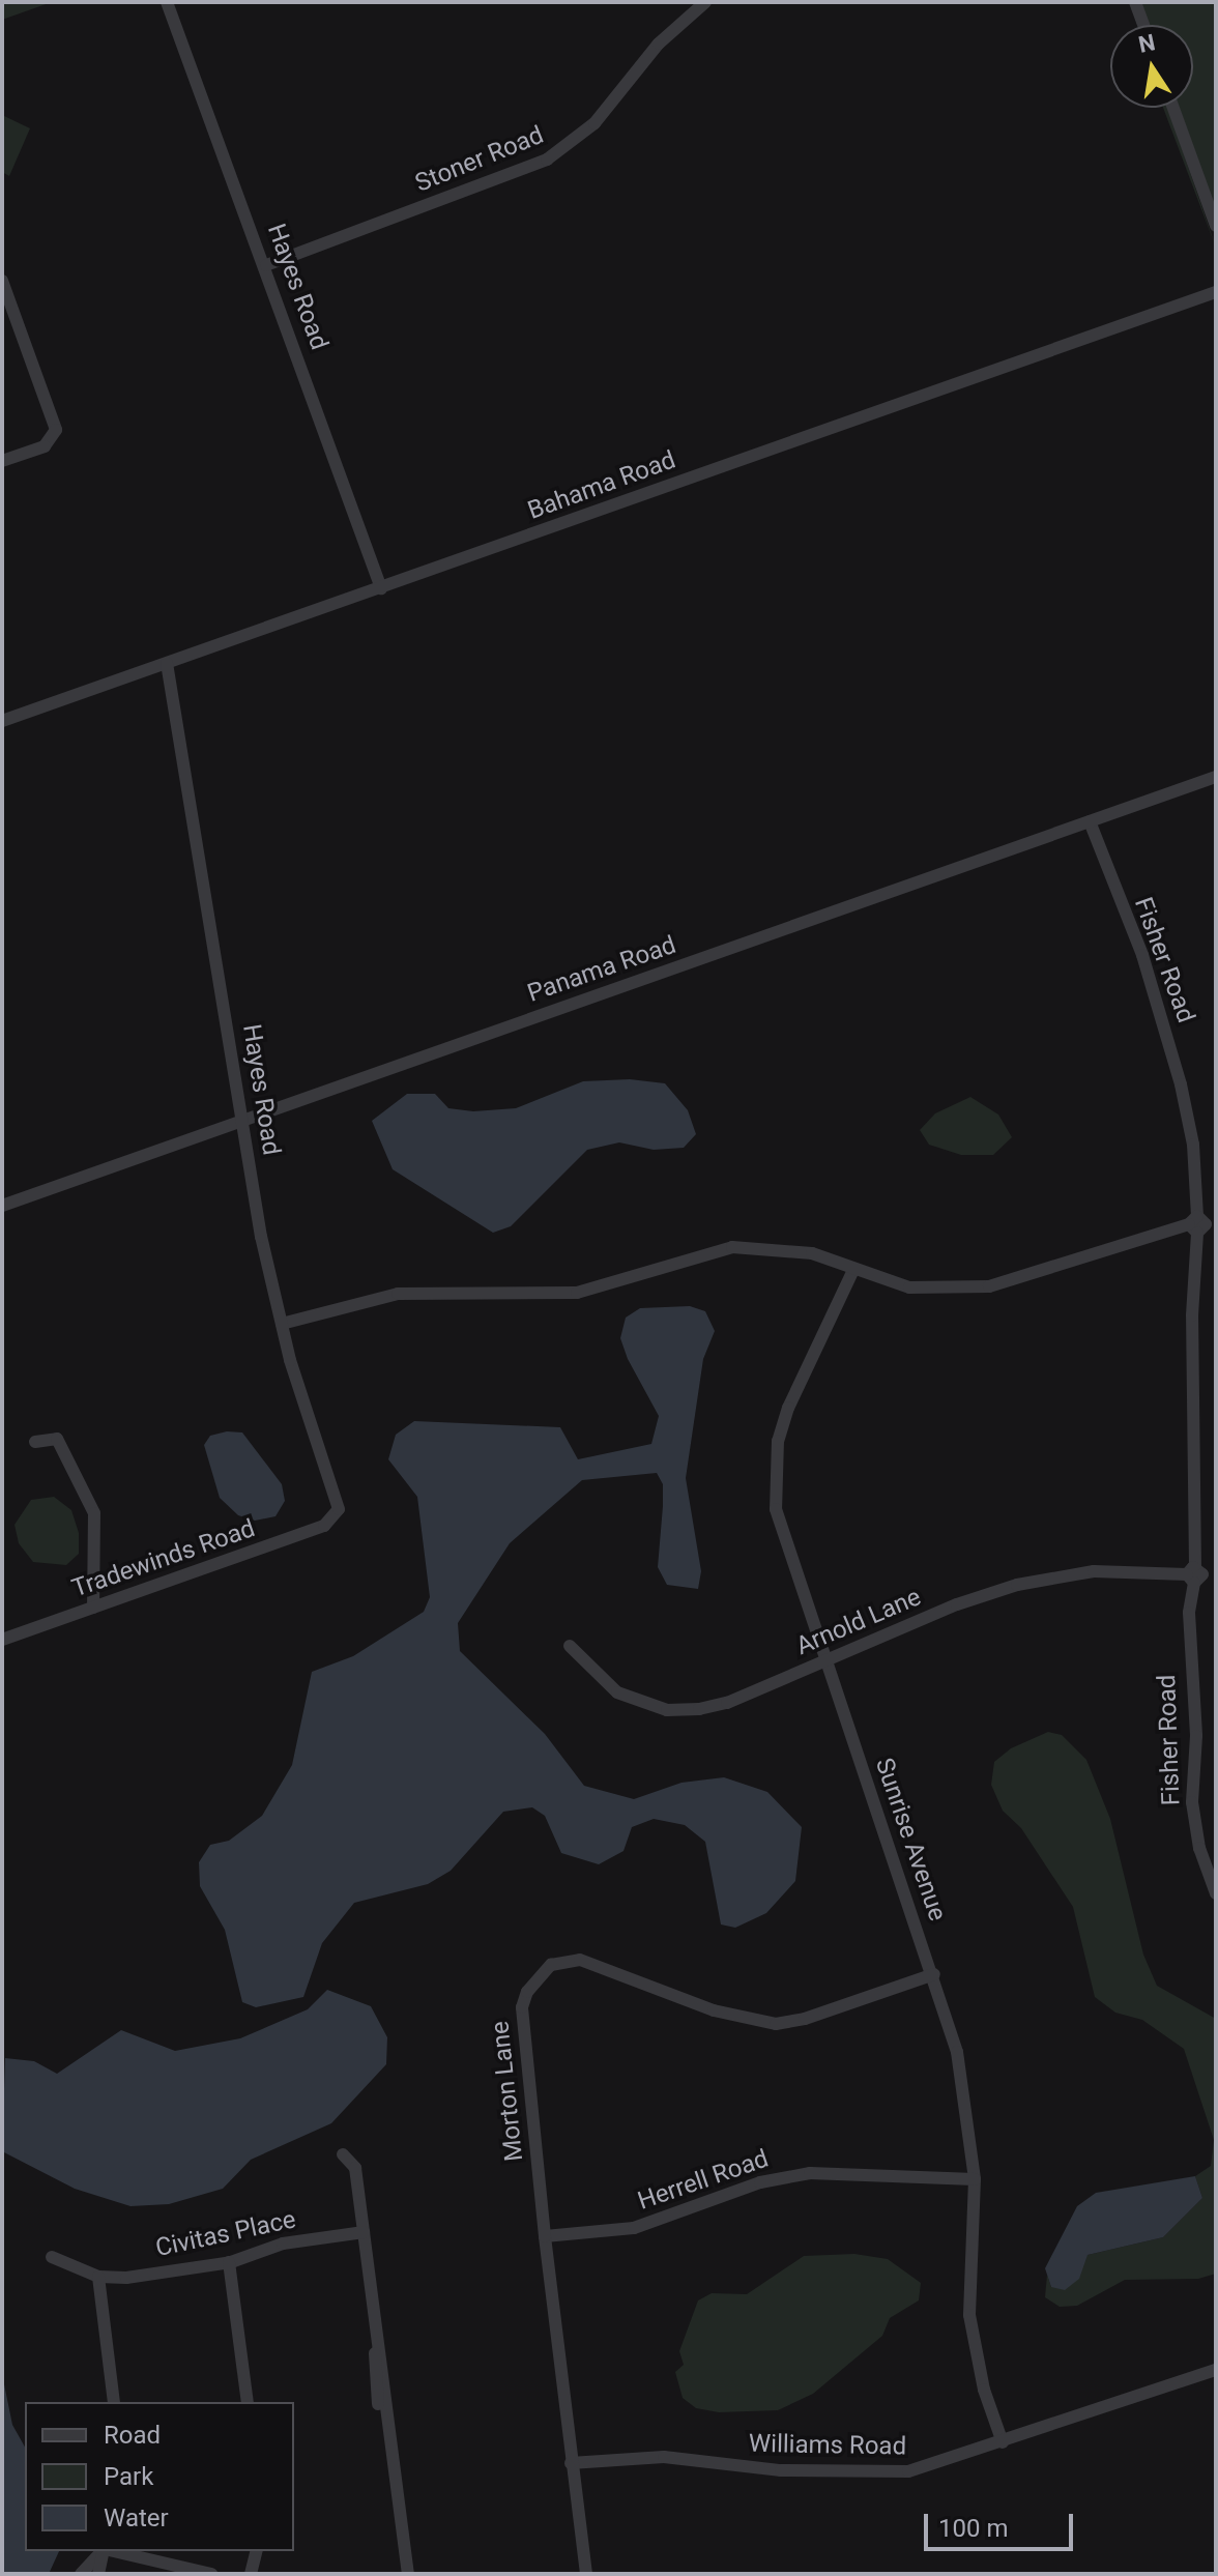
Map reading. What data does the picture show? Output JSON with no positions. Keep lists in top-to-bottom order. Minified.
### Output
{"streets":{"street":["Stoner Road","Hayes Road","Bahama Road","Fisher Road","Panama Road","Tradewinds Road","Arnold Lane","Sunrise Avenue","Morton Lane","Herrell Road","Civitas Place","Williams Road"]},"crossings":[["Stoner Road","Hayes Road"],["Hayes Road","Bahama Road"],["Hayes Road","Panama Road"],["Hayes Road","Tradewinds Road"],["Fisher Road","Panama Road"],["Fisher Road","Arnold Lane"],["Arnold Lane","Sunrise Avenue"],["Sunrise Avenue","Morton Lane"],["Sunrise Avenue","Herrell Road"],["Sunrise Avenue","Williams Road"],["Morton Lane","Herrell Road"],["Morton Lane","Williams Road"]],"legend":["Road","Park","Water"],"scale_bar":"100 m","north":"top"}
